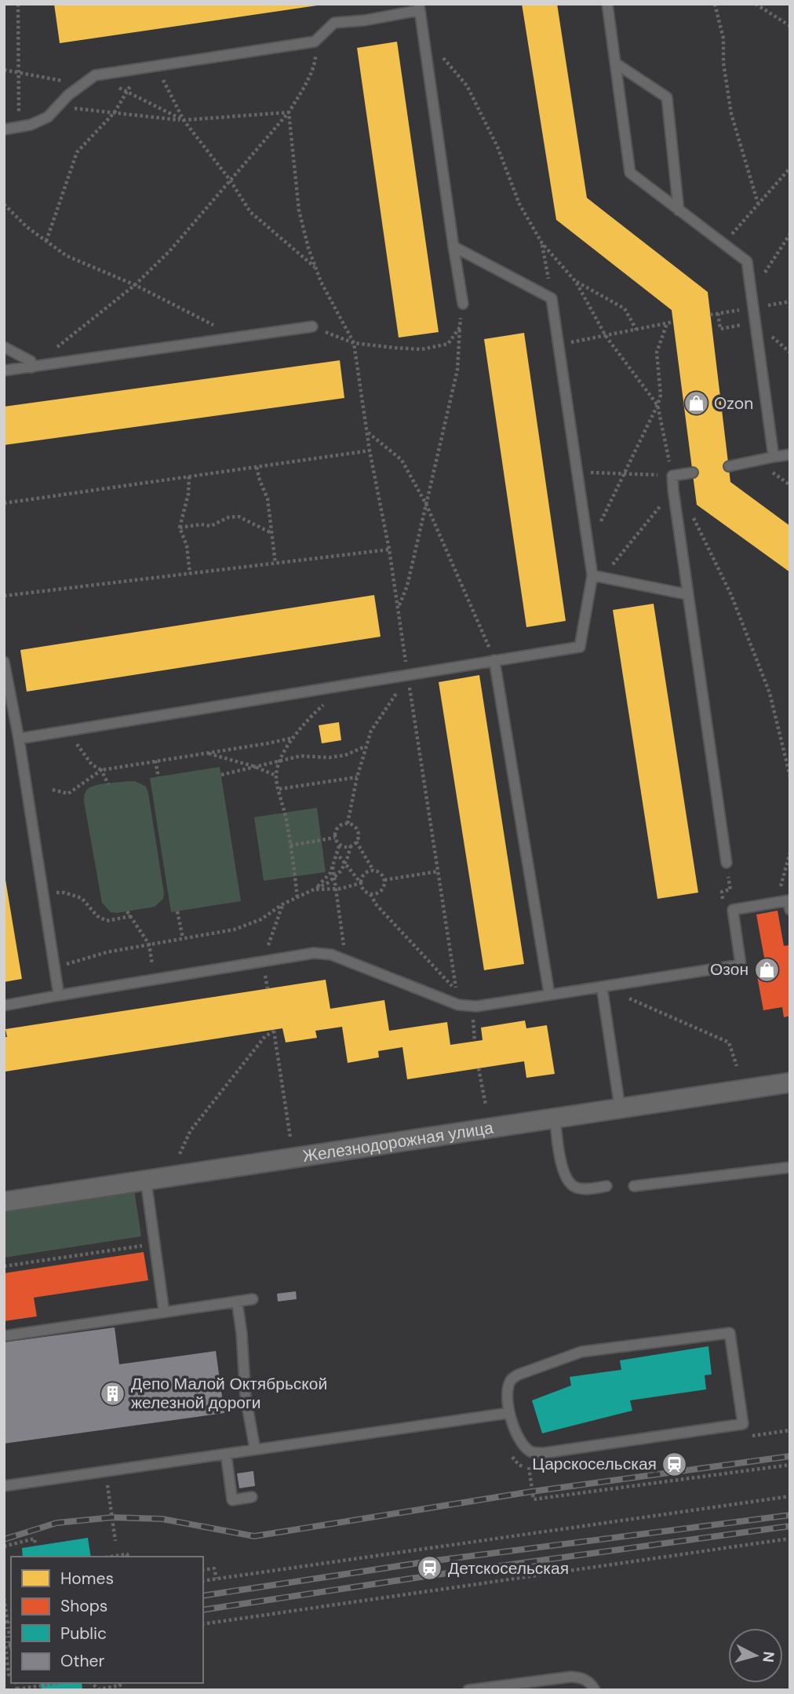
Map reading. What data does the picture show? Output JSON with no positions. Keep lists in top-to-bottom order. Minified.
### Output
{"streets":{"street":["Железнодорожная улица"]},"places":{"shop":["Ozon","Озон"],"building":["Депо Малой Октябрьской железной дороги"],"station":["Царскосельская","Детскосельская"]},"legend":["Homes","Shops","Public","Other"],"north":"right"}
